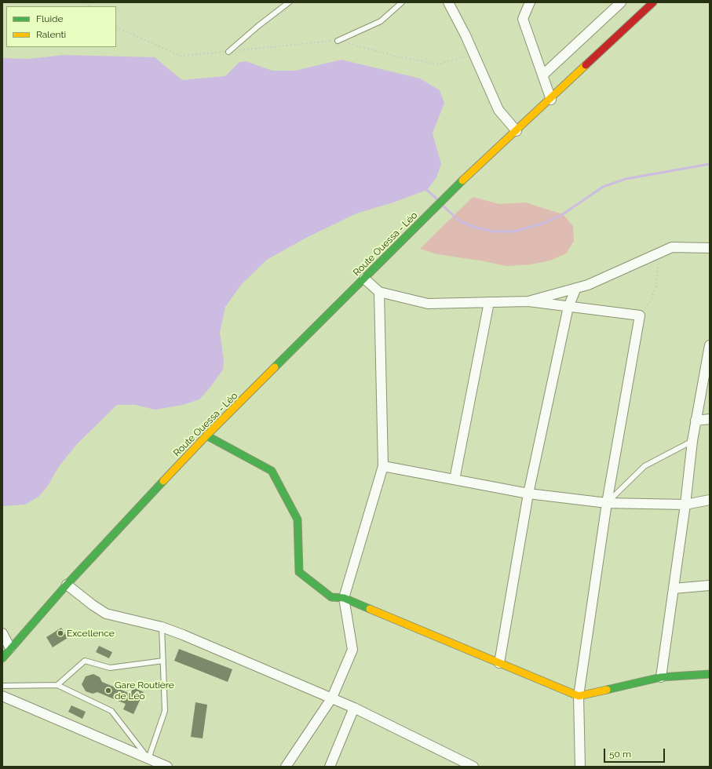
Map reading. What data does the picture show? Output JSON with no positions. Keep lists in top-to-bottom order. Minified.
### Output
{"streets":{"main road":["Route Ouessa - Léo"]},"places":["Excellence","Gare Routière de Léo"],"legend":["Fluide","Ralenti"],"scale_bar":"50 m"}
